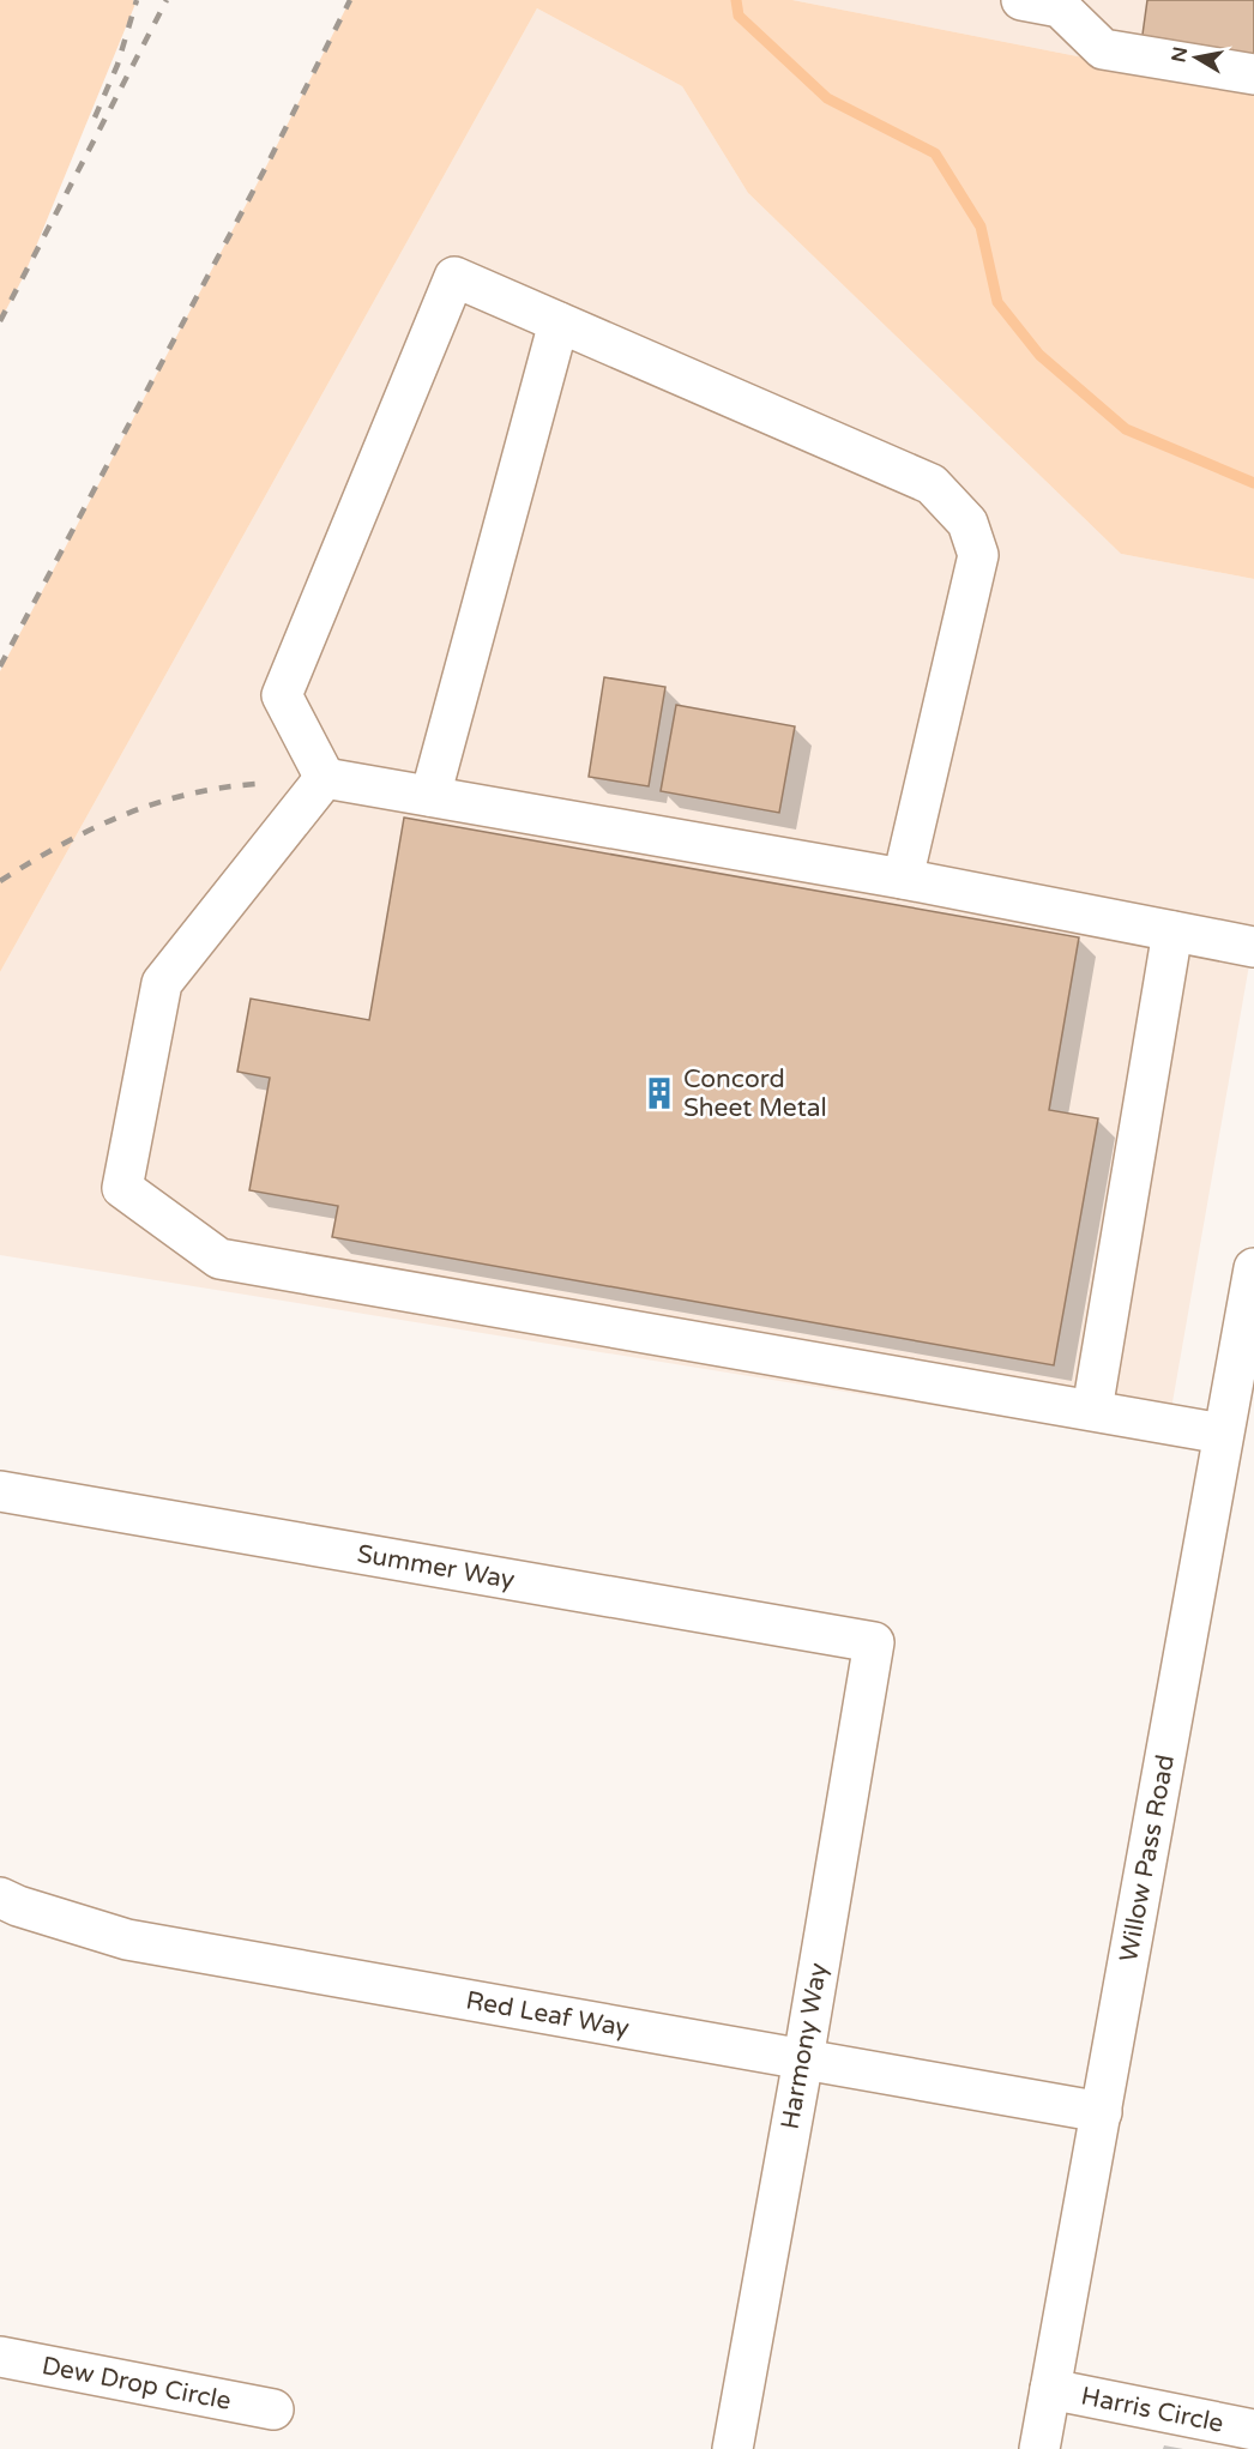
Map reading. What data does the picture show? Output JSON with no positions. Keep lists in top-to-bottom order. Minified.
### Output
{"streets":{"street":["Summer Way","Willow Pass Road","Red Leaf Way","Harmony Way","Dew Drop Circle","Harris Circle"]},"crossings":[["Summer Way","Harmony Way"],["Willow Pass Road","Red Leaf Way"],["Willow Pass Road","Harris Circle"],["Red Leaf Way","Harmony Way"]],"places":{"building":["Concord Sheet Metal"]},"north":"left"}
